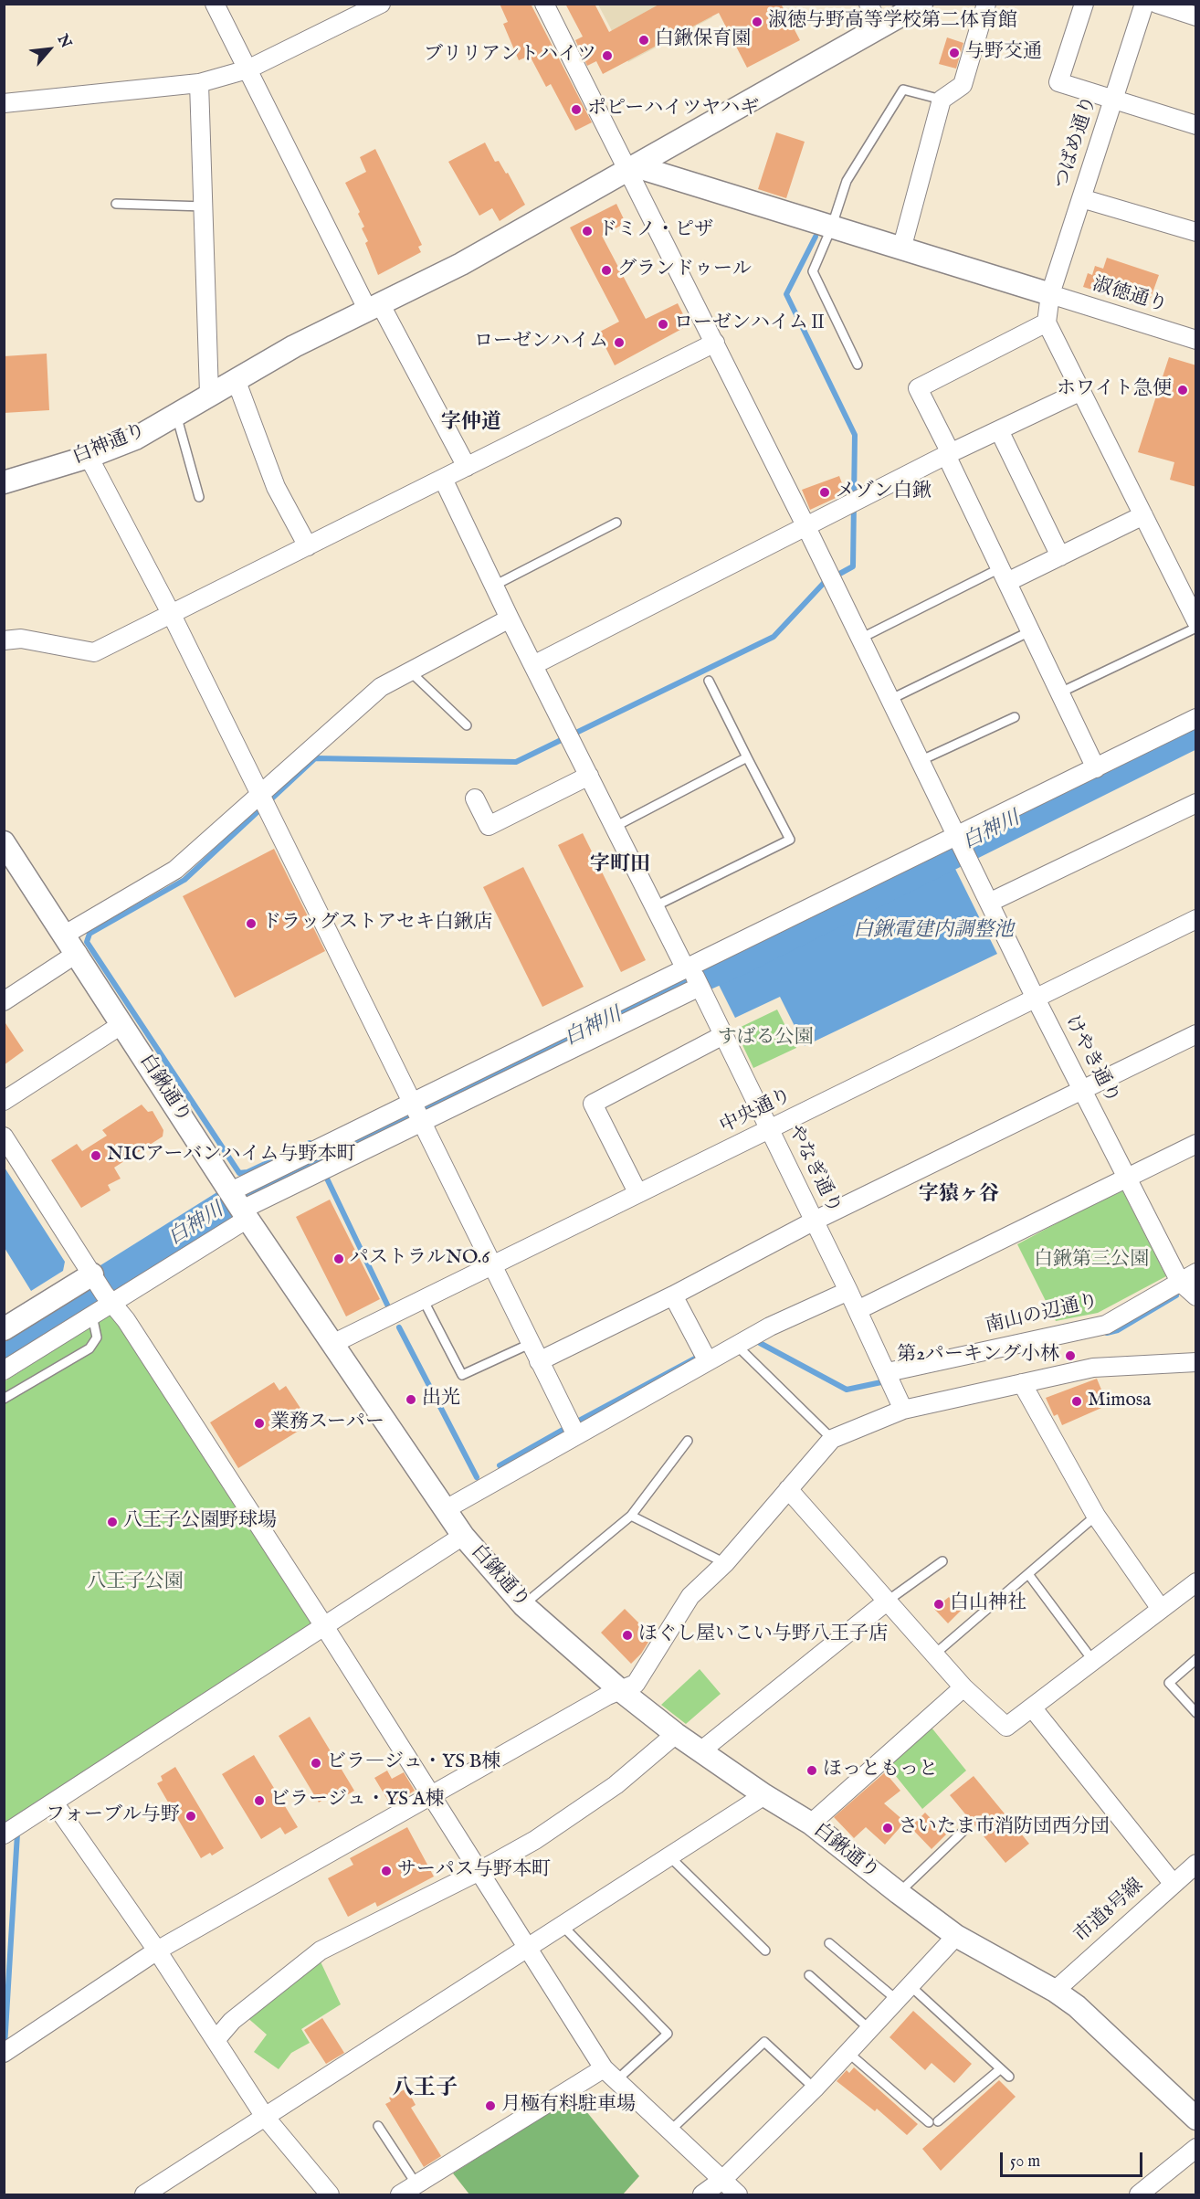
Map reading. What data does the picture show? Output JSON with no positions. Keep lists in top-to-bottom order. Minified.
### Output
{"streets":{"street":["つばめ通り","淑徳通り","白神通り","けやき通り","白鍬通り","中央通り","やなぎ通り","南山の辺通り","市道8号線"]},"crossings":[["つばめ通り","淑徳通り"],["白神通り","けやき通り"],["けやき通り","中央通り"],["けやき通り","南山の辺通り"],["白鍬通り","中央通り"],["白鍬通り","市道8号線"],["中央通り","やなぎ通り"],["やなぎ通り","南山の辺通り"]],"districts":["字仲道","字町田","字猿ヶ谷","八王子"],"water":["白神川","白鍬電建内調整池"],"parks":["すばる公園","白鍬第三公園","八王子公園"],"places":["淑徳与野高等学校第二体育館","白鍬保育園","与野交通","ブリリアントハイツ","ポピーハイツヤハギ","ドミノ・ピザ","グランドゥール","ローゼンハイムⅡ","ローゼンハイム","ホワイト急便","メゾン白鍬","ドラッグストアセキ白鍬店","NICアーバンハイム与野本町","パストラルNO.6","第2パーキング小林","出光","Mimosa","業務スーパー","八王子公園野球場","白山神社","ほぐし屋いこい与野八王子店","ビラ―ジュ・YS B棟","ほっともっと","ビラージュ・YS A棟","フォーブル与野","さいたま市消防団西分団","サーパス与野本町","月極有料駐車場"],"scale_bar":"50 m","north":"top right"}
